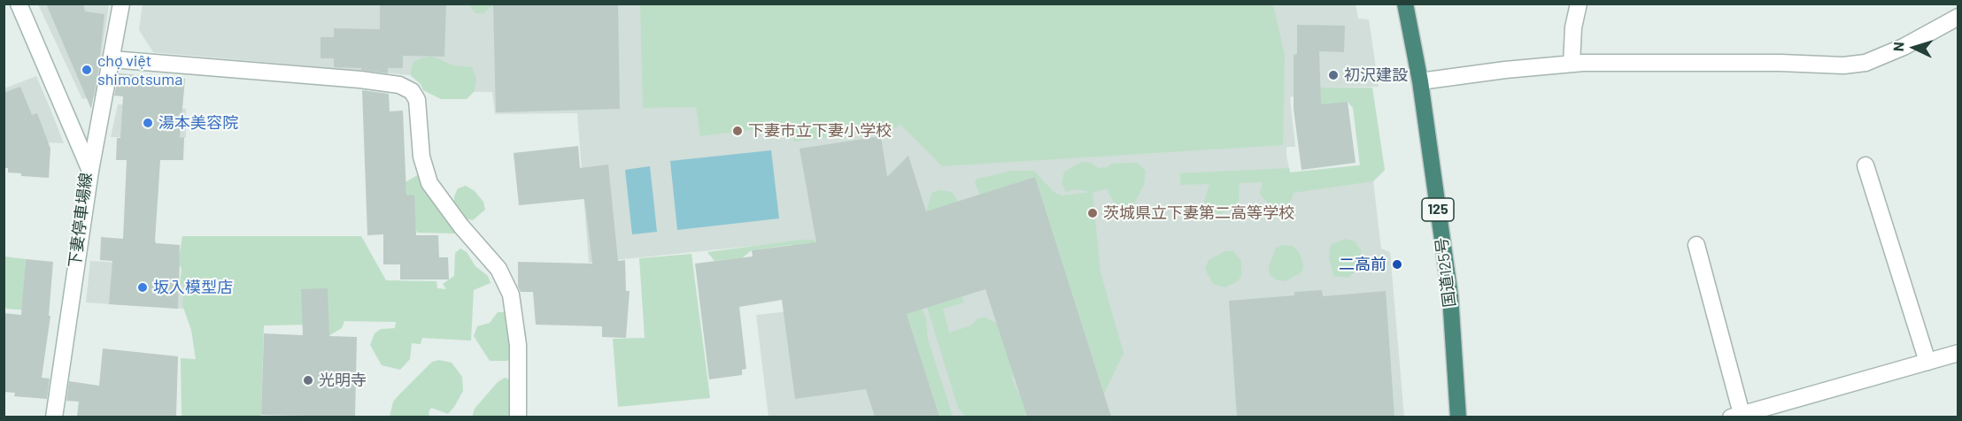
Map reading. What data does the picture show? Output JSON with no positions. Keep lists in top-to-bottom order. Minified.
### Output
{"streets":{"highway":["125","国道125号"],"street":["下妻停車場線"]},"places":["chợ việt shimotsuma","初沢建設","湯本美容院","下妻市立下妻小学校","茨城県立下妻第二高等学校","二高前","坂入模型店","光明寺"],"north":"left"}
